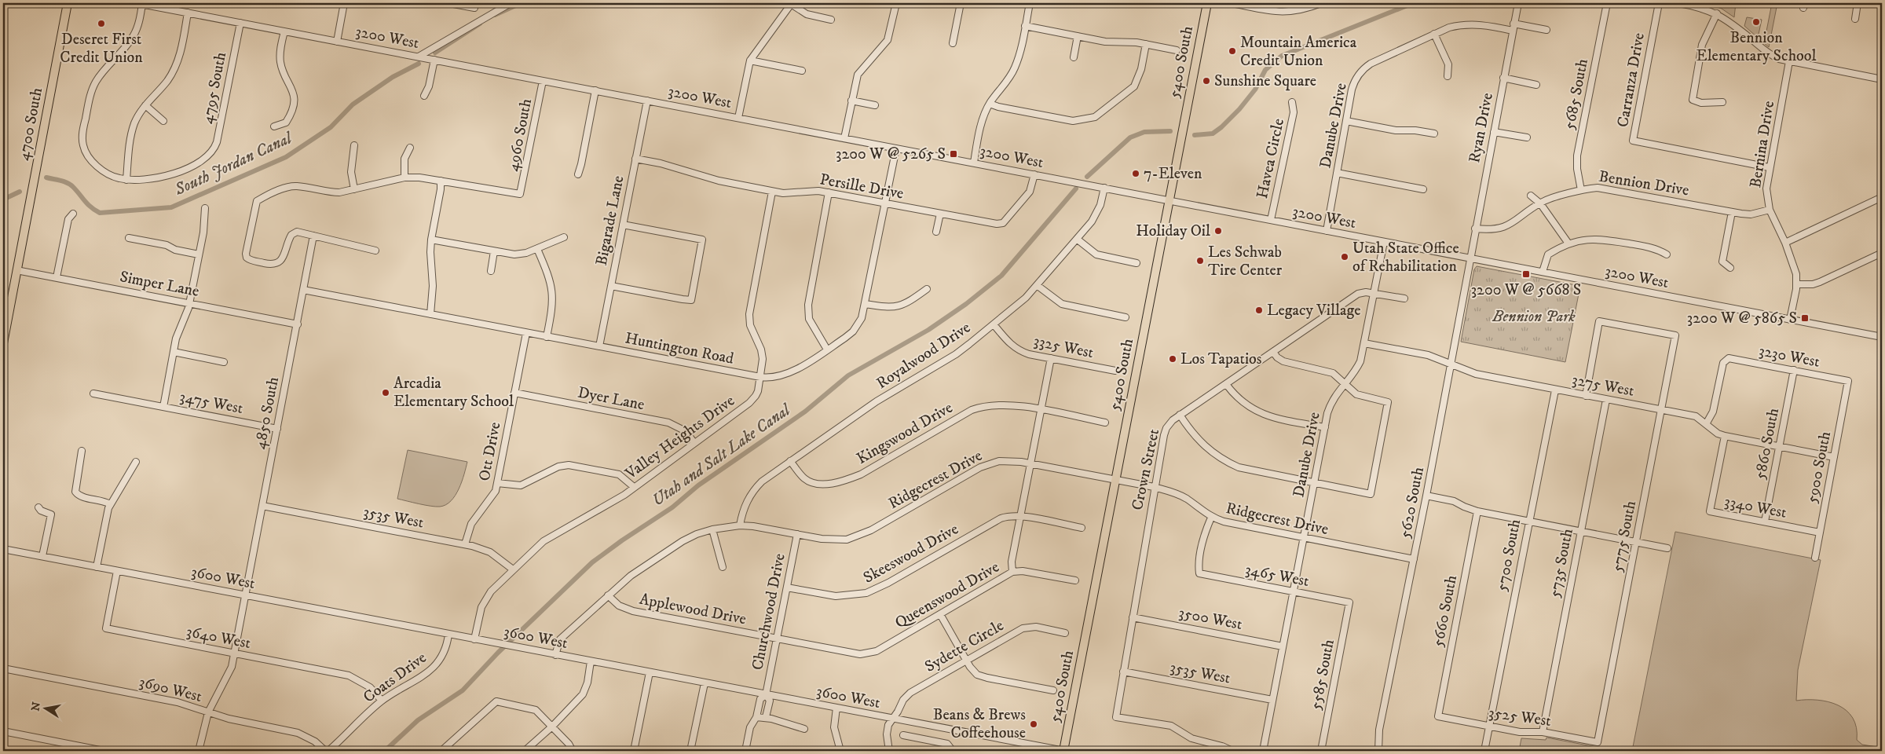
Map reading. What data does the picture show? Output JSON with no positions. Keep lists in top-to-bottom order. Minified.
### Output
{"streets":{"main road":["5400 South","4700 South"],"street":["3200 West","Carranza Drive","4795 South","5685 South","Danube Drive","Ryan Drive","4960 South","Bernina Drive","Havea Circle","Bennion Drive","Persille Drive","Bigarade Lane","Simper Lane","3325 West","Huntington Road","Royalwood Drive","3230 West","3275 West","Dyer Lane","3475 West","4850 South","Kingswood Drive","Valley Heights Drive","5860 South","Ott Drive","5900 South","Crown Street","Ridgecrest Drive","5620 South","3340 West","3535 West","5775 South","Skeeswood Drive","5700 South","5735 South","3465 West","3600 West","Queenswood Drive","Applewood Drive","5660 South","Churchwood Drive","3500 West","3640 West","Sydette Circle","5585 South","Coats Drive","3690 West","3525 West"]},"crossings":[["3200 West","5400 South"],["3200 West","4795 South"],["3200 West","Danube Drive"],["3200 West","Ryan Drive"],["3200 West","4960 South"],["3200 West","Bernina Drive"],["3200 West","Havea Circle"],["3200 West","Persille Drive"],["3200 West","Bigarade Lane"],["3200 West","Huntington Road"],["3200 West","Royalwood Drive"],["3200 West","5620 South"],["5400 South","Ridgecrest Drive"],["5400 South","3600 West"],["Carranza Drive","Bernina Drive"],["5685 South","Bennion Drive"],["4700 South","Simper Lane"],["Danube Drive","Ryan Drive"],["Danube Drive","3275 West"],["Danube Drive","Crown Street"],["Danube Drive","Ridgecrest Drive"],["Danube Drive","3535 West"],["Danube Drive","3465 West"],["Danube Drive","3500 West"],["Ryan Drive","Bennion Drive"],["Ryan Drive","5620 South"],["Bernina Drive","Bennion Drive"],["Persille Drive","Bigarade Lane"],["Persille Drive","Huntington Road"],["Persille Drive","Valley Heights Drive"],["Bigarade Lane","Huntington Road"],["Simper Lane","4850 South"],["3325 West","Royalwood Drive"],["3325 West","Queenswood Drive"],["Huntington Road","4850 South"],["Huntington Road","Valley Heights Drive"],["Huntington Road","Ott Drive"],["Royalwood Drive","Kingswood Drive"],["Royalwood Drive","Ridgecrest Drive"],["3230 West","3275 West"],["3230 West","5860 South"],["3230 West","5900 South"],["3275 West","5860 South"],["3275 West","5900 South"],["3275 West","5620 South"],["3275 West","3340 West"],["3275 West","5775 South"],["3275 West","5700 South"],["3275 West","5735 South"],["Dyer Lane","Valley Heights Drive"],["Dyer Lane","Ott Drive"],["3475 West","4850 South"],["4850 South","3535 West"],["4850 South","3600 West"],["4850 South","3640 West"],["4850 South","3690 West"],["Kingswood Drive","Queenswood Drive"],["Valley Heights Drive","3535 West"],["Valley Heights Drive","3600 West"],["5860 South","3340 West"],["Ott Drive","3535 West"],["5900 South","3340 West"],["Crown Street","Ridgecrest Drive"],["Crown Street","3535 West"],["Crown Street","3500 West"],["Ridgecrest Drive","5620 South"],["Ridgecrest Drive","3465 West"],["Ridgecrest Drive","3600 West"],["Ridgecrest Drive","Queenswood Drive"],["Ridgecrest Drive","Applewood Drive"],["Ridgecrest Drive","Churchwood Drive"],["5775 South","3525 West"],["Skeeswood Drive","Queenswood Drive"],["Skeeswood Drive","Churchwood Drive"],["5700 South","3525 West"],["5735 South","3525 West"],["3465 West","5585 South"],["3600 West","Churchwood Drive"],["3600 West","3640 West"],["3600 West","Sydette Circle"],["3600 West","Coats Drive"],["Queenswood Drive","Applewood Drive"],["Queenswood Drive","Churchwood Drive"],["Applewood Drive","Churchwood Drive"],["5660 South","3525 West"],["3640 West","Coats Drive"]],"water":["South Jordan Canal","Utah and Salt Lake Canal"],"parks":["Bennion Park"],"places":{"other":["Bennion Elementary School","Deseret First Credit Union","Mountain America Credit Union","Sunshine Square","7-Eleven","Holiday Oil","Utah State Office of Rehabilitation","Les Schwab Tire Center","Legacy Village","Los Tapatios","Arcadia Elementary School","Beans & Brews Coffeehouse"],"transit":["3200 W @ 5265 S","3200 W @ 5668 S","3200 W @ 5865 S"]},"north":"left"}
